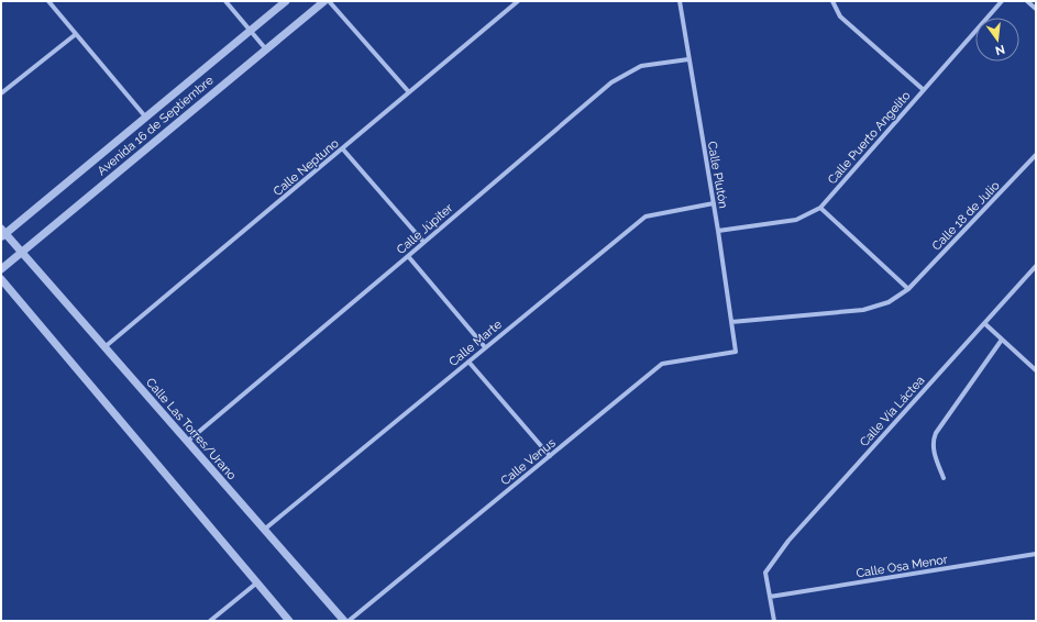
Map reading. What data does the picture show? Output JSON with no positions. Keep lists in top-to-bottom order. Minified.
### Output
{"streets":{"street":["Avenida 16 de Septiembre","Calle Puerto Angelito","Calle Neptuno","Calle Plutón","Calle 18 de Julio","Calle Júpiter","Calle Marte","Calle Vía Láctea","Calle Las Torres/Urano","Calle Venus","Calle Osa Menor"]},"crossings":[["Avenida 16 de Septiembre","Calle Las Torres/Urano"],["Calle Puerto Angelito","Calle Plutón"],["Calle Neptuno","Calle Las Torres/Urano"],["Calle Plutón","Calle Júpiter"],["Calle Plutón","Calle Marte"],["Calle Plutón","Calle Venus"],["Calle Júpiter","Calle Las Torres/Urano"],["Calle Marte","Calle Las Torres/Urano"],["Calle Vía Láctea","Calle Osa Menor"]],"north":"bottom"}
